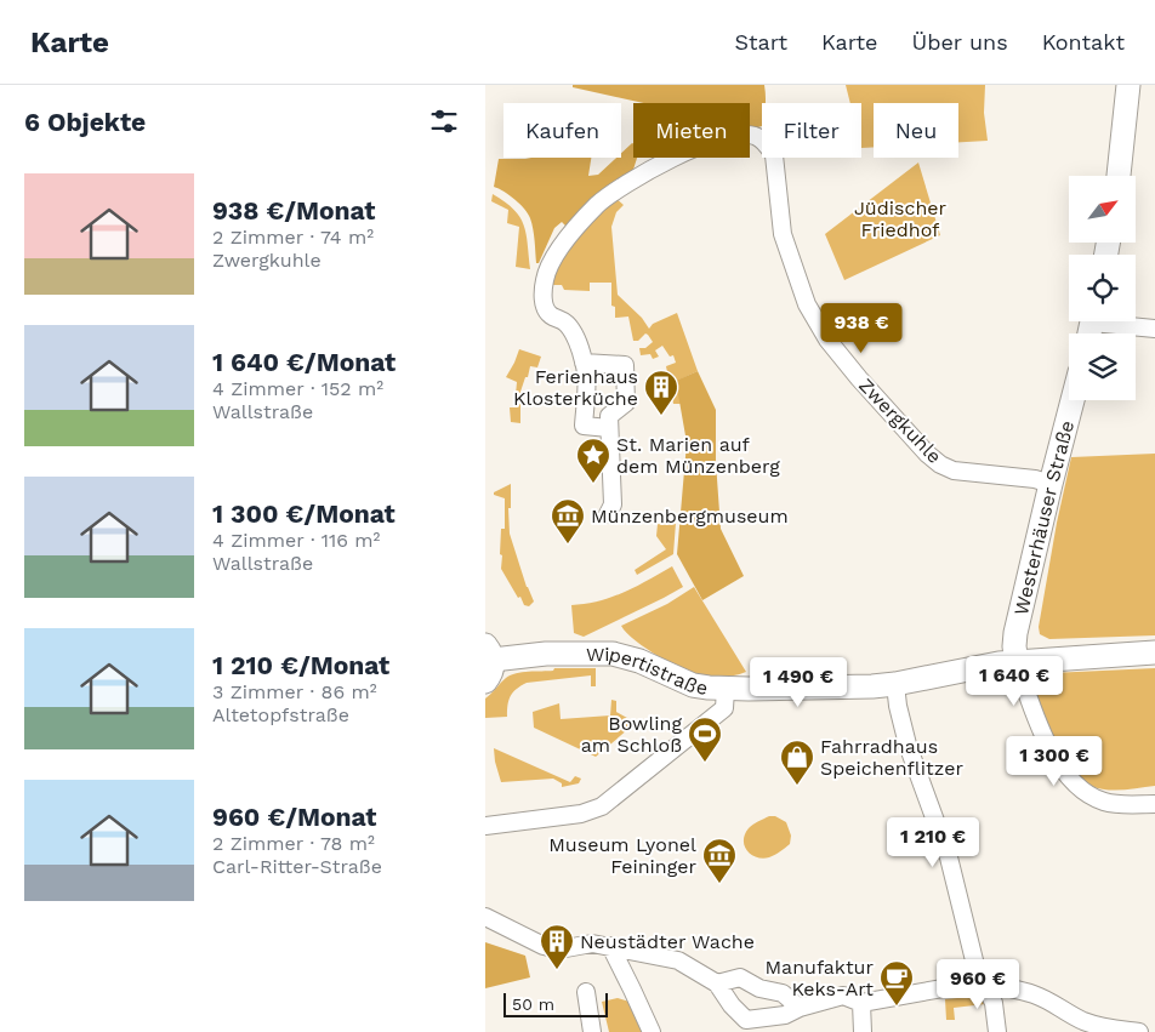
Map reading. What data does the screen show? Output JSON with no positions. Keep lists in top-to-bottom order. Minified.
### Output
{"streets":{"main road":["Westerhäuser Straße","Wipertistraße"],"street":["Zwergkuhle"]},"crossings":[["Zwergkuhle","Westerhäuser Straße"],["Westerhäuser Straße","Wipertistraße"]],"parks":["Jüdischer Friedhof"],"places":{"building":["Ferienhaus Klosterküche","Neustädter Wache"],"place":["St. Marien auf dem Münzenberg"],"museum":["Münzenbergmuseum","Museum Lyonel Feininger"],"sports":["Bowling am Schloß"],"shop":["Fahrradhaus Speichenflitzer"],"cafe":["Manufaktur Keks-Art"]},"scale_bar":"50 m","north":"top right","page":{"header":"Karte","nav":["Start","Karte","Über uns","Kontakt"],"heading":"6 Objekte","chip":["Kaufen","Mieten","Filter","Neu"],"list":[{"name":"938 €/Monat","note":"2 Zimmer · 74 m² · Zwergkuhle"},{"name":"1 640 €/Monat","note":"4 Zimmer · 152 m² · Wallstraße"},{"name":"1 300 €/Monat","note":"4 Zimmer · 116 m² · Wallstraße"},{"name":"1 210 €/Monat","note":"3 Zimmer · 86 m² · Altetopfstraße"},{"name":"960 €/Monat","note":"2 Zimmer · 78 m² · Carl-Ritter-Straße"}],"price":["938 €","1 640 €","1 490 €","1 300 €","1 210 €","960 €"],"scale":"50 m"}}
